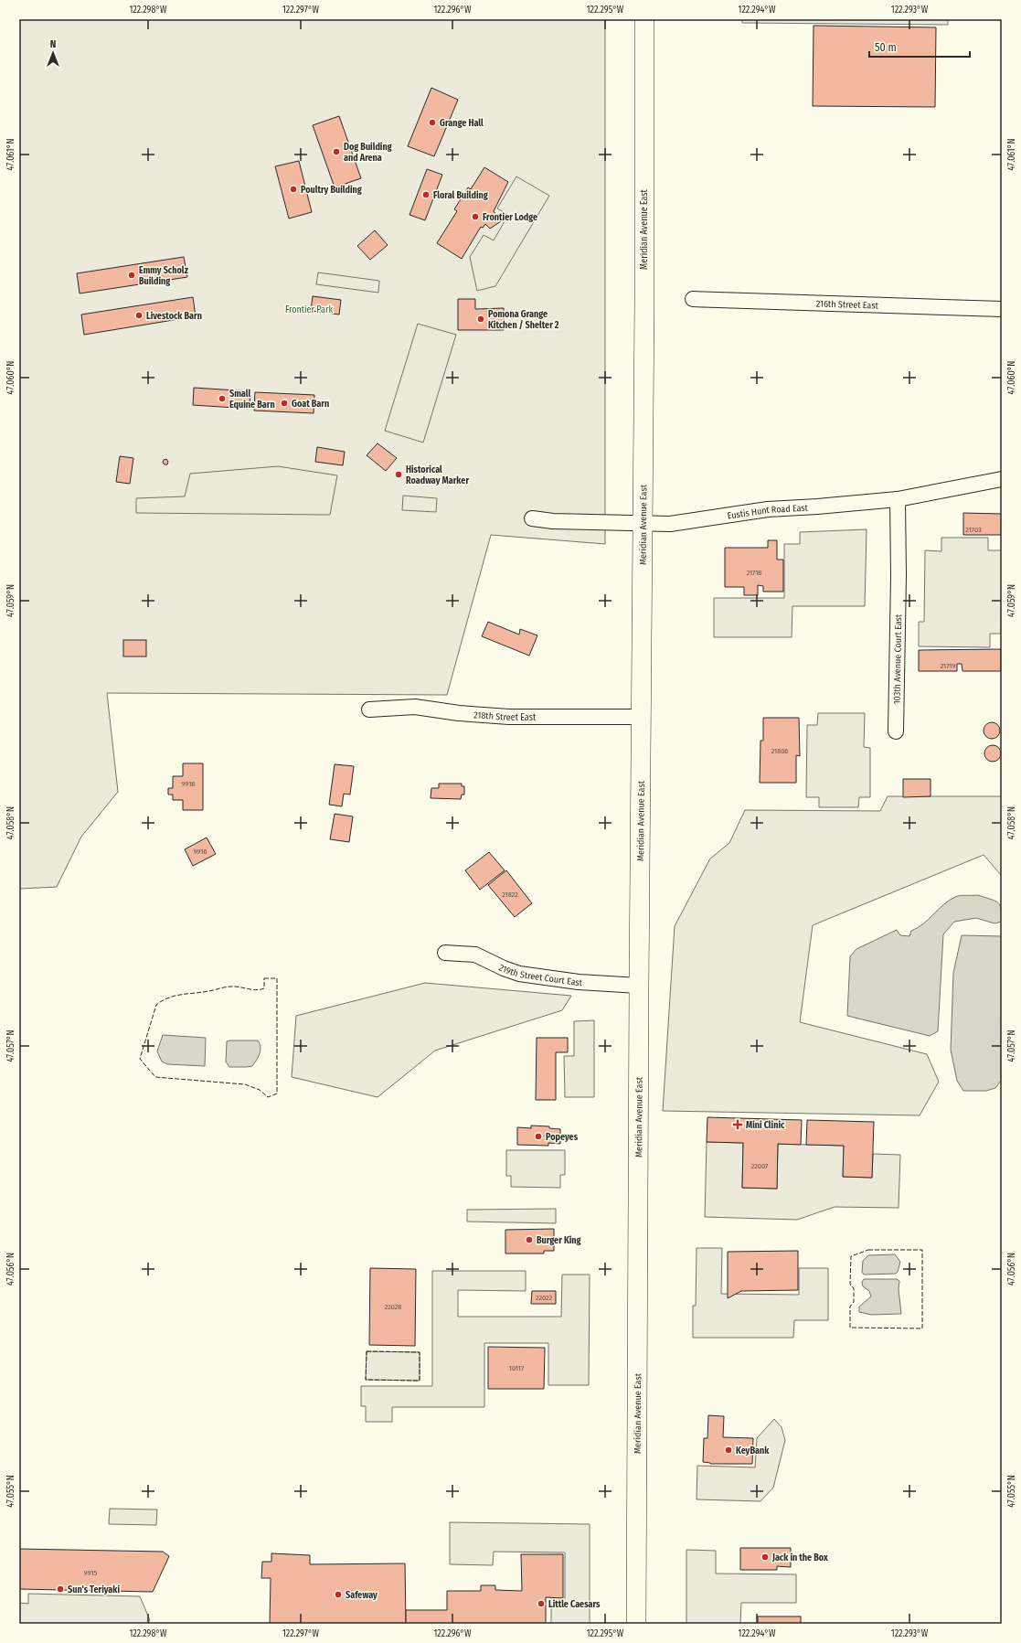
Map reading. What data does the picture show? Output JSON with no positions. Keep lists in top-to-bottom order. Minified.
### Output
{"streets":{"main road":["Meridian Avenue East"],"street":["216th Street East","Eustis Hunt Road East","103th Avenue Court East","218th Street East","219th Street Court East"]},"crossings":[["Meridian Avenue East","Eustis Hunt Road East"],["Meridian Avenue East","218th Street East"],["Meridian Avenue East","219th Street Court East"],["Eustis Hunt Road East","103th Avenue Court East"]],"parks":["Frontier Park"],"places":{"other":["Grange Hall","Dog Building and Arena","Poultry Building","Floral Building","Frontier Lodge","Emmy Scholz Building","Livestock Barn","Pomona Grange Kitchen / Shelter 2","Small Equine Barn","Goat Barn","Historical Roadway Marker","Popeyes","Burger King","KeyBank","Jack in the Box","Sun's Teriyaki","Safeway","Little Caesars"],"health":["Mini Clinic"]},"house_numbers":["21703","21718","21719","21806","9918","9916","21822","22007","22022","22028","10117","9915"],"scale_bar":"50 m","north":"top","coordinates":["122.298°W","122.297°W","122.296°W","122.295°W","122.294°W","122.293°W","47.061°N","47.060°N","47.059°N","47.058°N","47.057°N","47.056°N","47.055°N"]}
